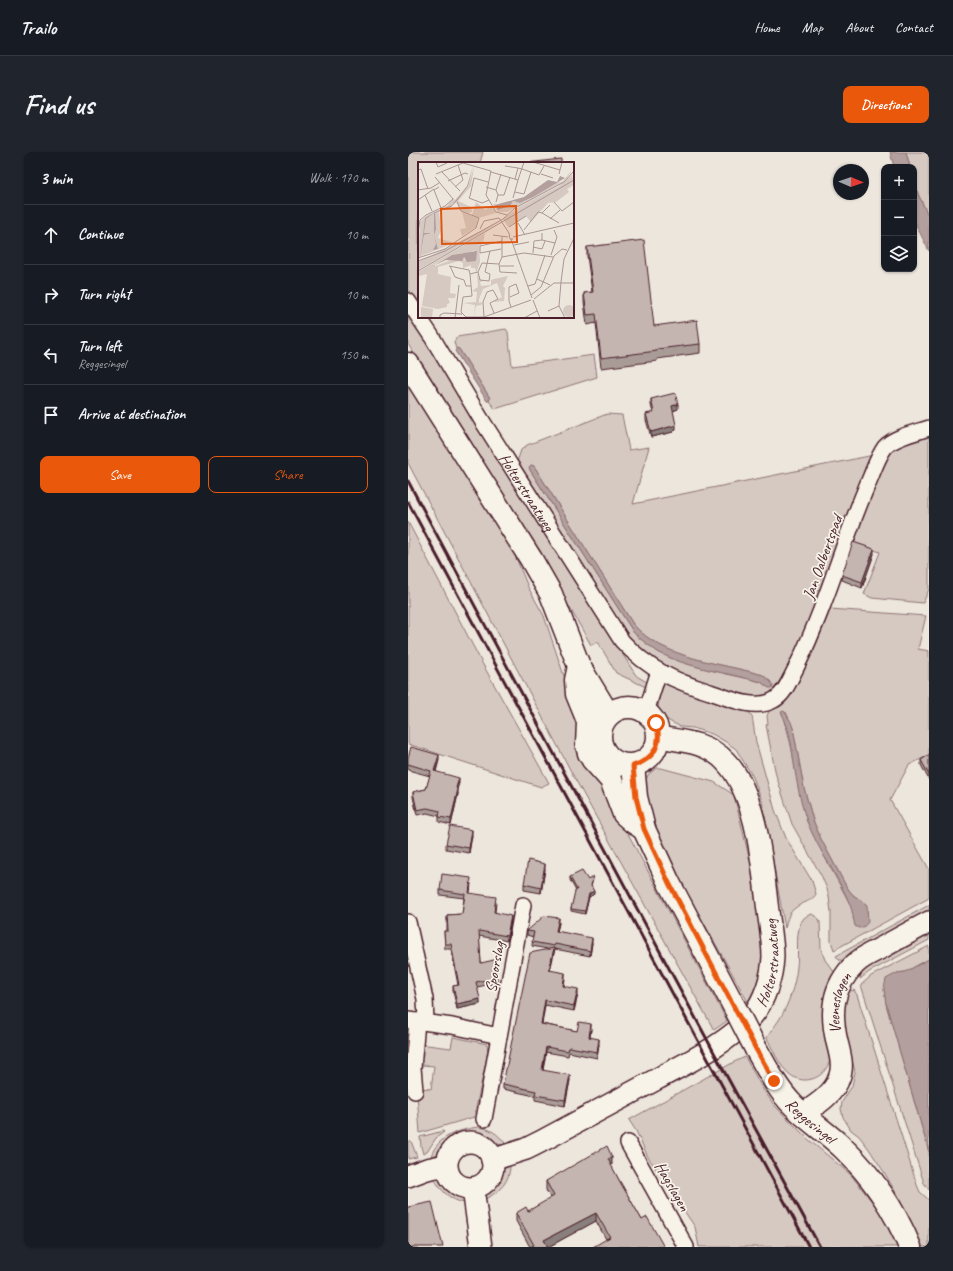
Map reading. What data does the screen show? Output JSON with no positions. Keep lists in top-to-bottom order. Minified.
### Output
{"streets":{"main road":["Holterstraatweg","Veeneslagen","Reggesingel"],"street":["Jan Oalbertspad","Spoorslag","Hagslagen"]},"crossings":[["Holterstraatweg","Jan Oalbertspad"],["Holterstraatweg","Reggesingel"],["Veeneslagen","Reggesingel"]],"north":"right","page":{"header":"Trailo","nav":["Home","Map","About","Contact"],"buttons":["Directions",["Save","Share"]],"title":"Find us","heading":["3 min","Walk · 170 m"],"map_buttons":["+","−"],"list":[["Continue","10 m"],["Turn right","10 m"],["Turn left","Reggesingel","150 m"],"Arrive at destination"]}}
